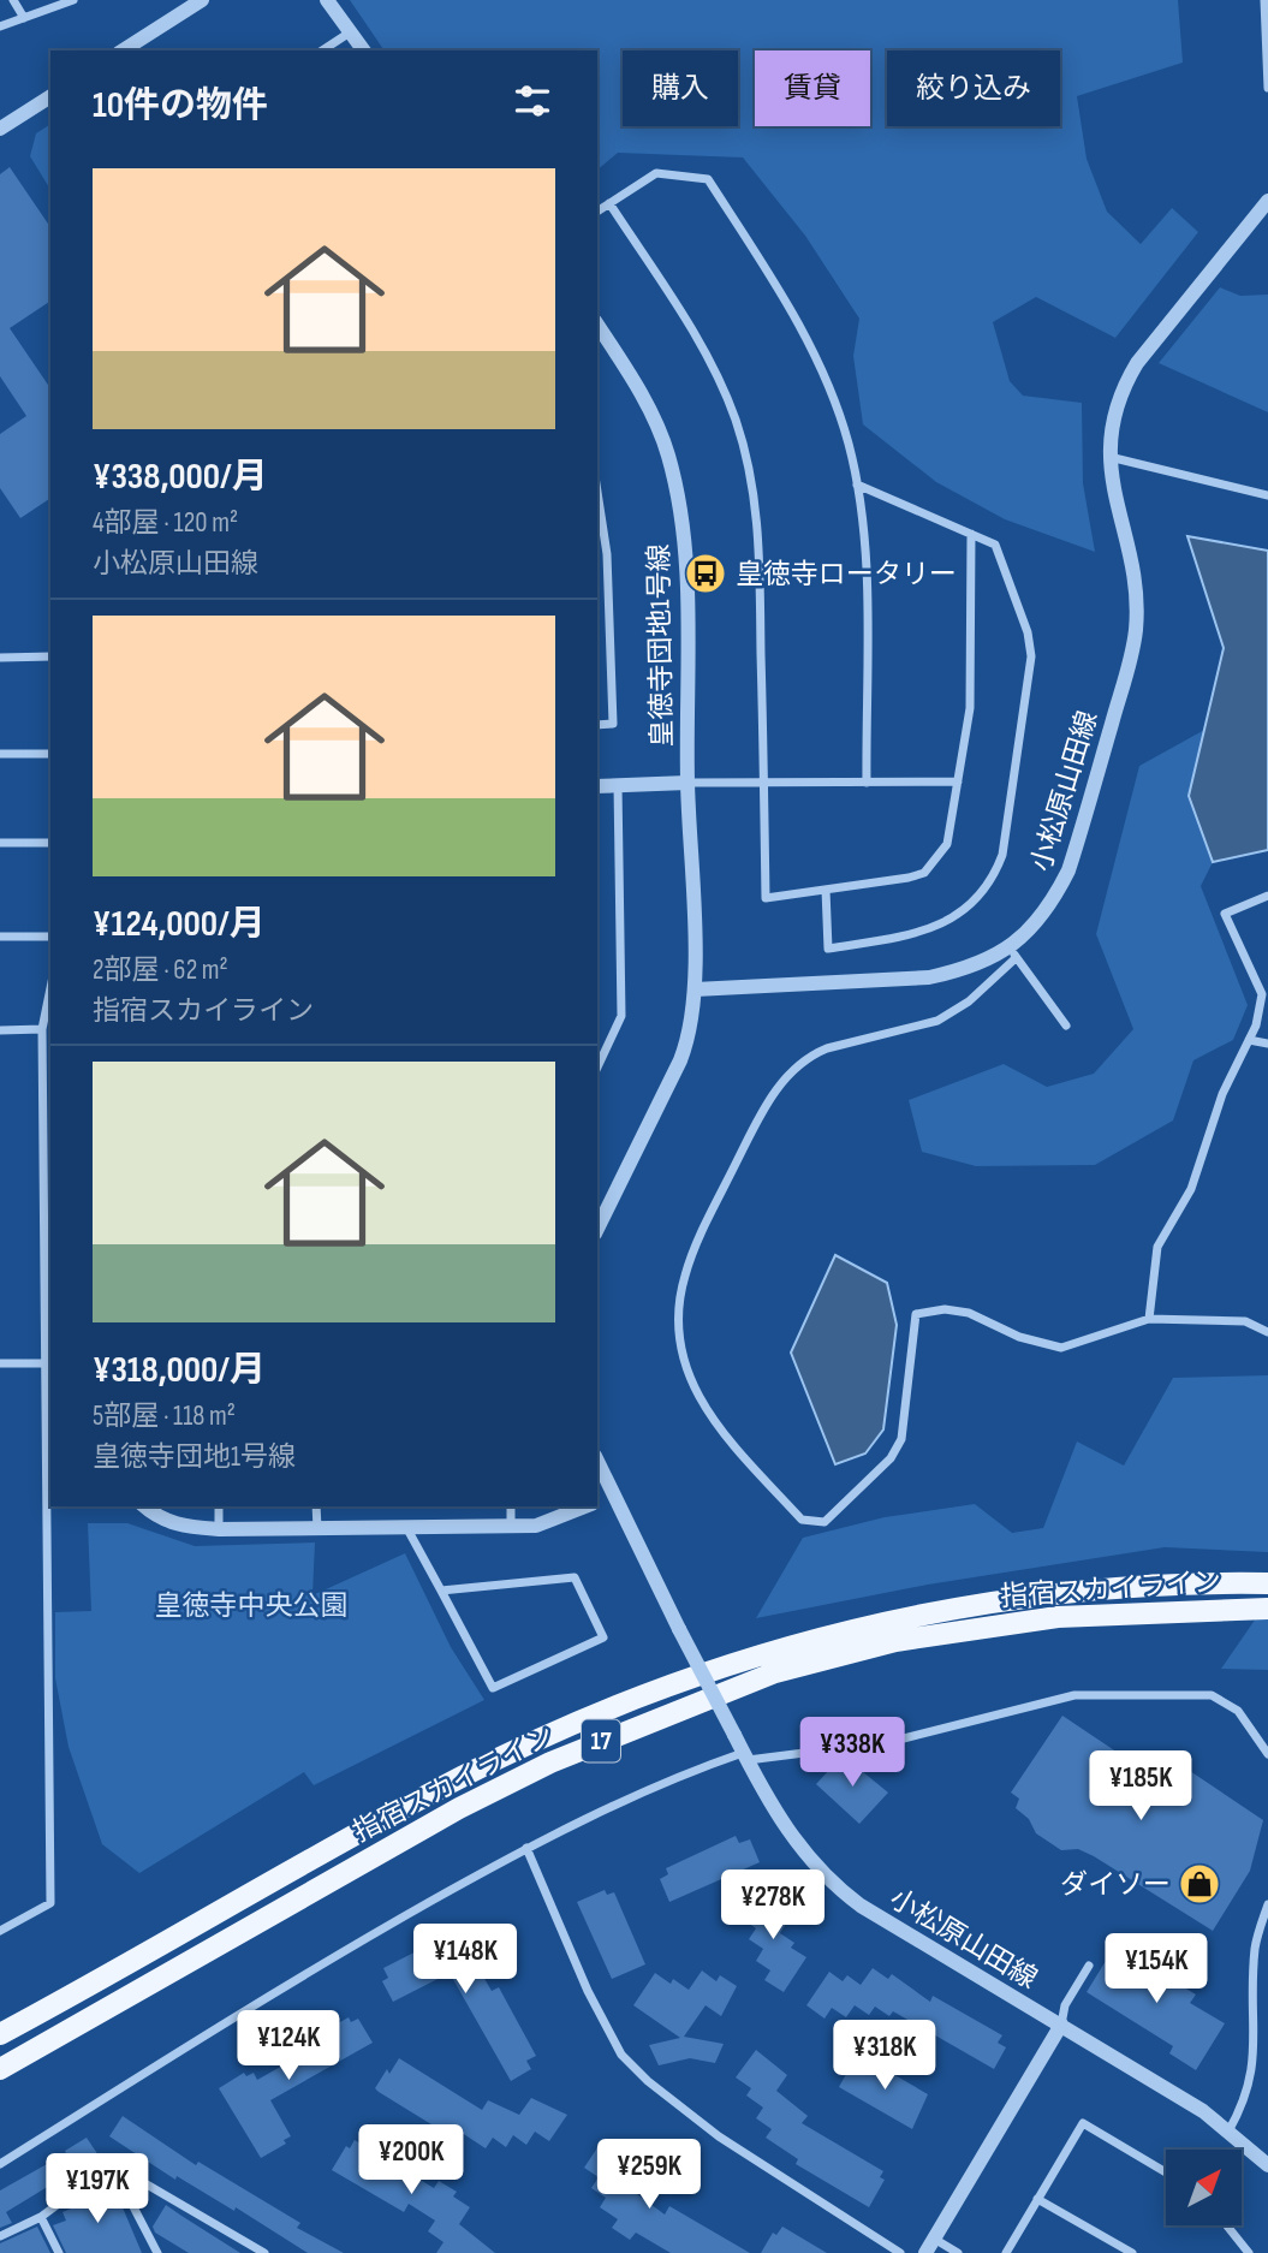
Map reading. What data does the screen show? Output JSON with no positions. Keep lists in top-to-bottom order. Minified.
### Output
{"streets":{"main road":["指宿スカイライン","17"],"street":["皇徳寺団地1号線","小松原山田線"]},"crossings":[["皇徳寺団地1号線","小松原山田線"]],"parks":["皇徳寺中央公園"],"places":{"bus stop":["皇徳寺ロータリー"],"shop":["ダイソー"]},"north":"top right","page":{"chip":["購入","賃貸","絞り込み"],"heading":"10件の物件","list":[{"name":"¥338,000/月","note":"4部屋 · 120 m² · 小松原山田線"},{"name":"¥124,000/月","note":"2部屋 · 62 m² · 指宿スカイライン"},{"name":"¥318,000/月","note":"5部屋 · 118 m² · 皇徳寺団地1号線"}],"price":["¥338K","¥185K","¥278K","¥148K","¥154K","¥124K","¥318K","¥200K","¥259K","¥197K"]}}
